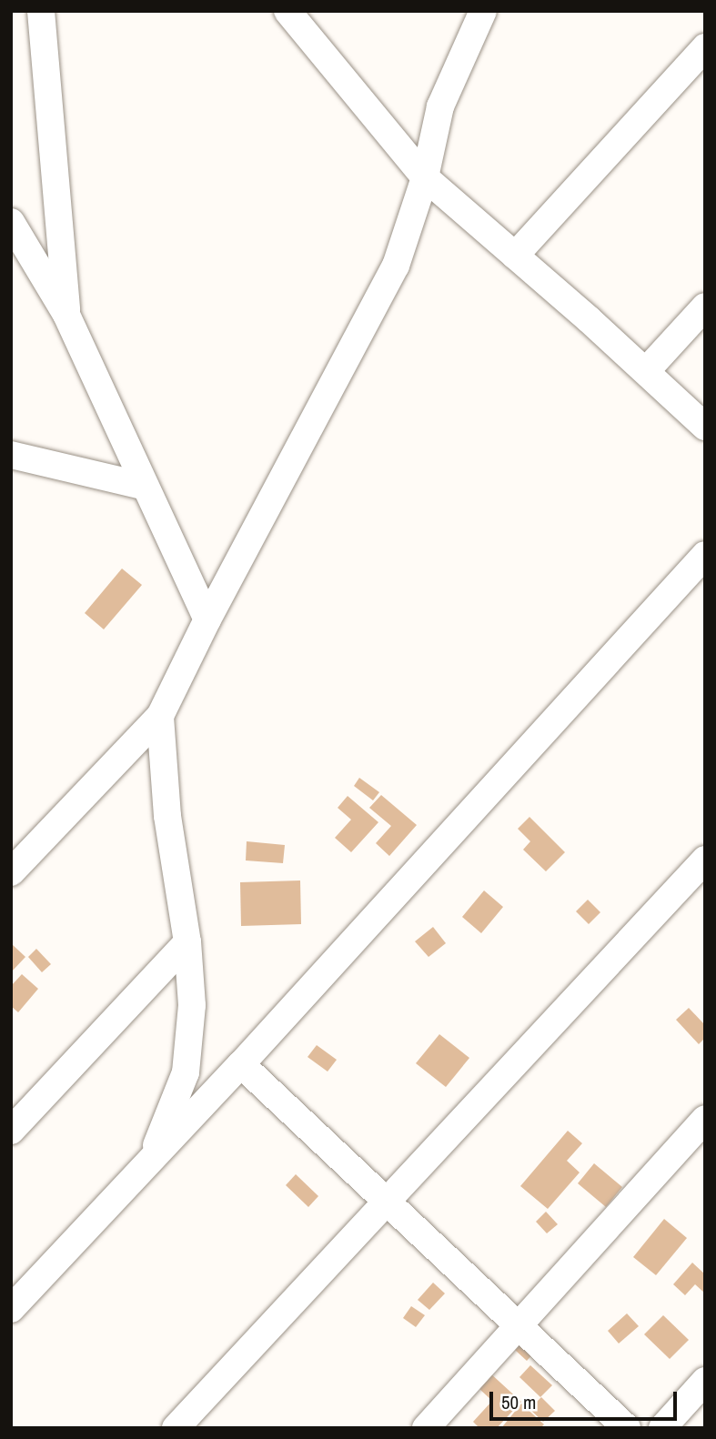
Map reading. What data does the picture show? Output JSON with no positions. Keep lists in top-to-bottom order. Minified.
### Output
{"scale_bar":"50 m"}
